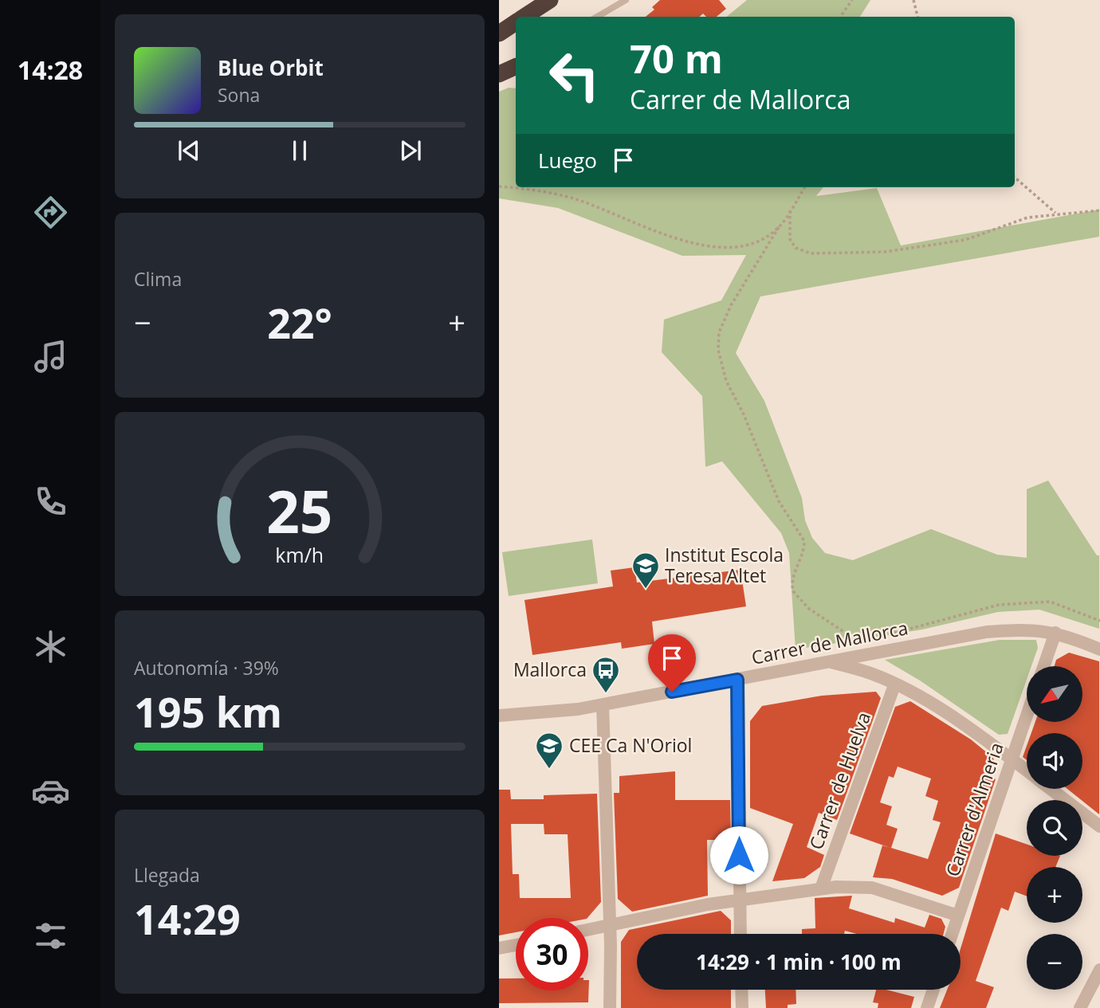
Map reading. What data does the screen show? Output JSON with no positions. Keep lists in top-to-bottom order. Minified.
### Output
{"streets":{"street":["Carrer de Mallorca","Carrer de Huelva","Carrer d'Almeria"]},"places":{"school or university":["Institut Escola Teresa Altet","CEE Ca N'Oriol"],"bus stop":["Mallorca"]},"north":"bottom left","page":{"tabs":"14:28","turn":["70 m","Carrer de Mallorca"],"song":["Blue Orbit","Sona"],"then":"Luego","tile":["Clima",["Autonomía · 39%","195 km"],["Llegada","14:29"]],"heat":["−","22°","+"],"map_buttons":["+","−"],"limit":"30","trip":"14:29 · 1 min · 100 m","gauge":["25","km/h"]}}
